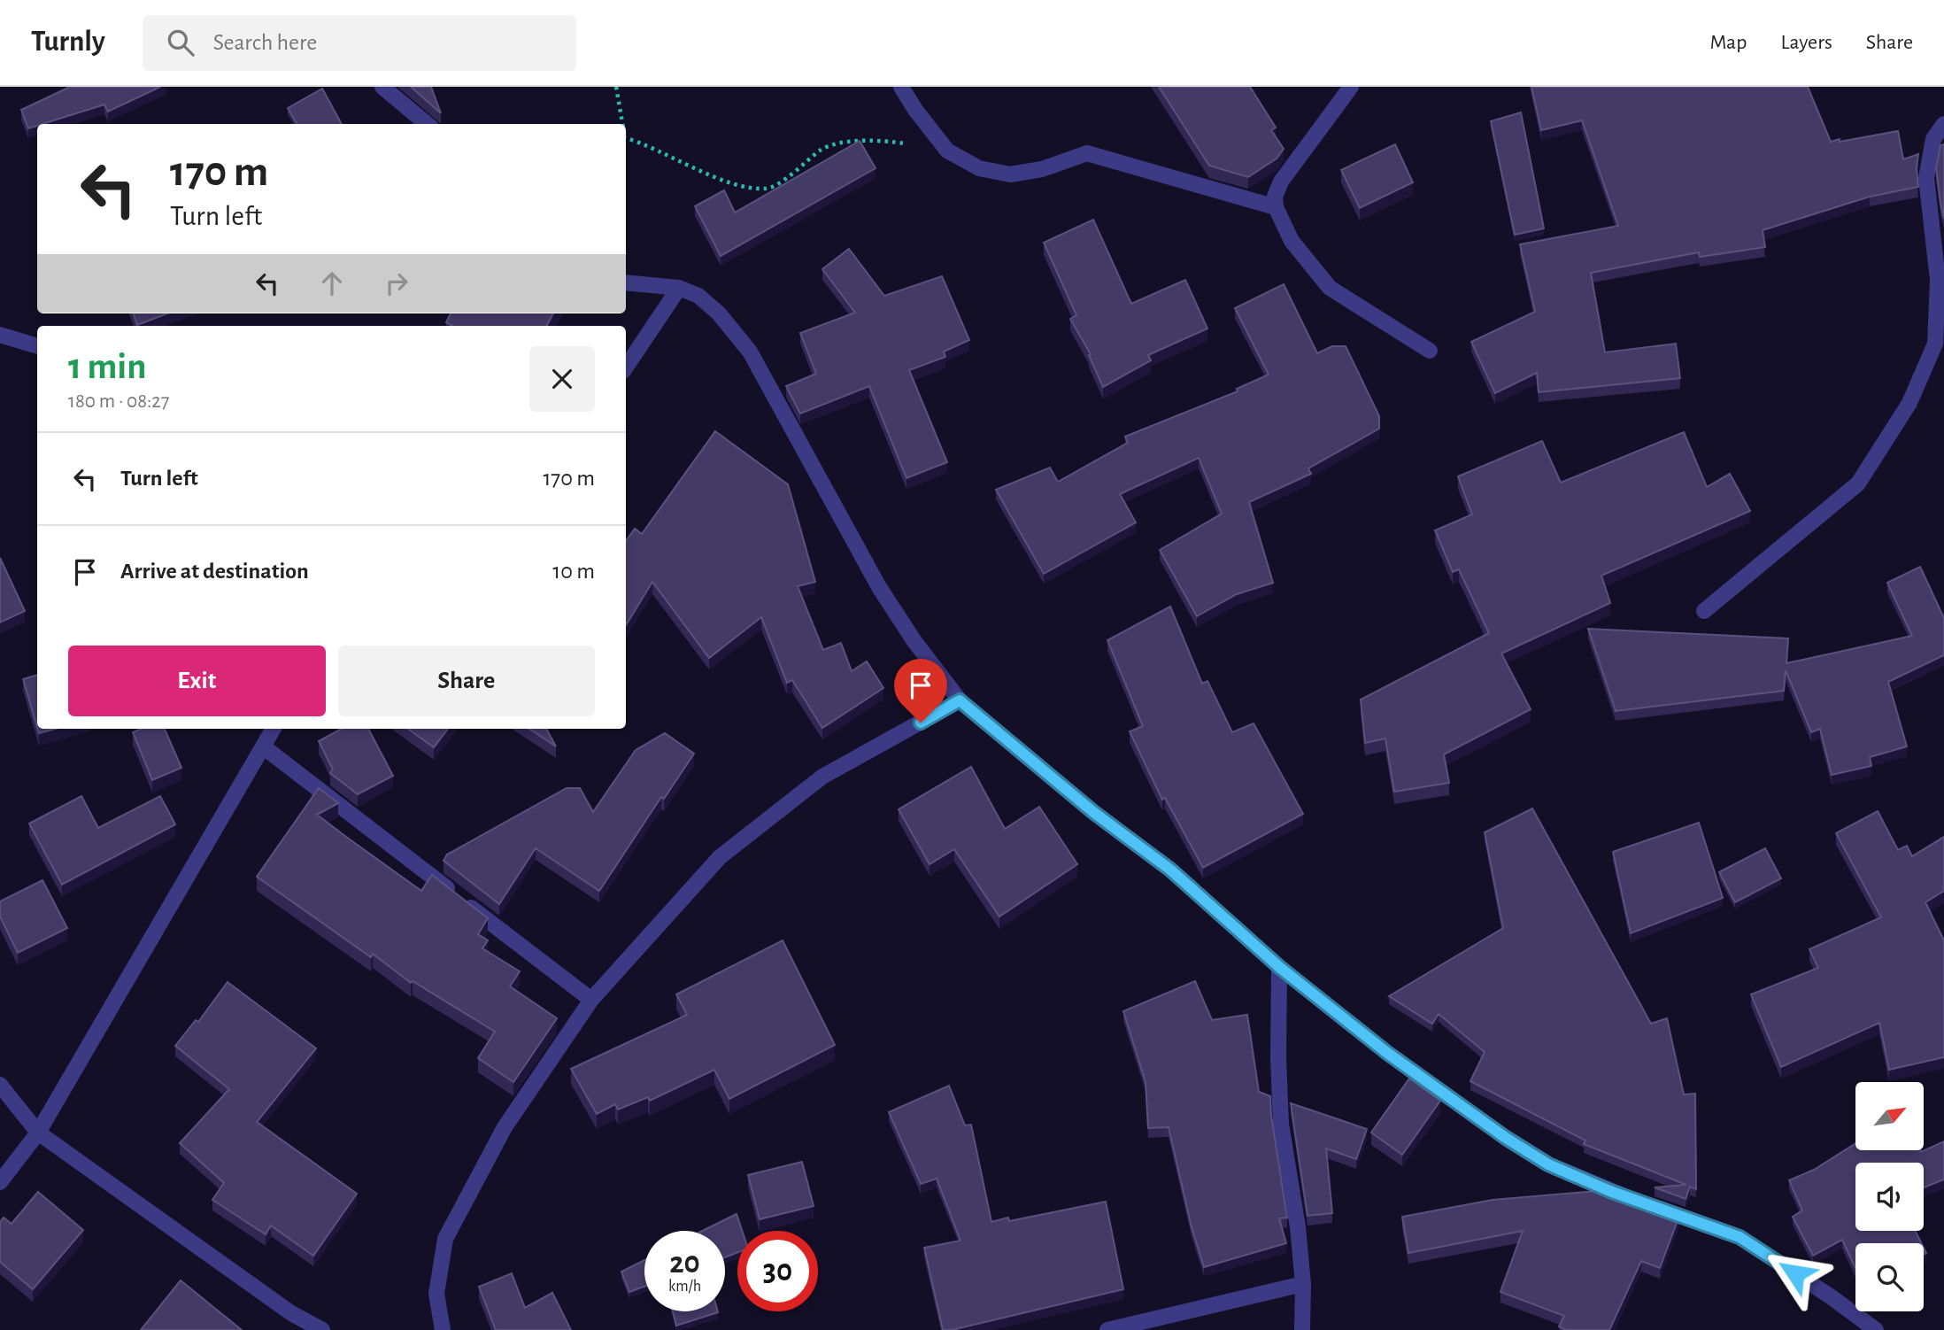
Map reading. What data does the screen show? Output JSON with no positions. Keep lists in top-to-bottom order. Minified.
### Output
{"north":"top right","page":{"header":"Turnly","search":"Search here","nav":["Map","Layers","Share"],"turn":["170 m","Turn left"],"heading":["1 min","180 m · 08:27"],"list":[{"name":"Turn left","value":"170 m"},{"name":"Arrive at destination","value":"10 m"}],"buttons":["Exit","Share"],"speed":"20 km/h","limit":"30"}}
